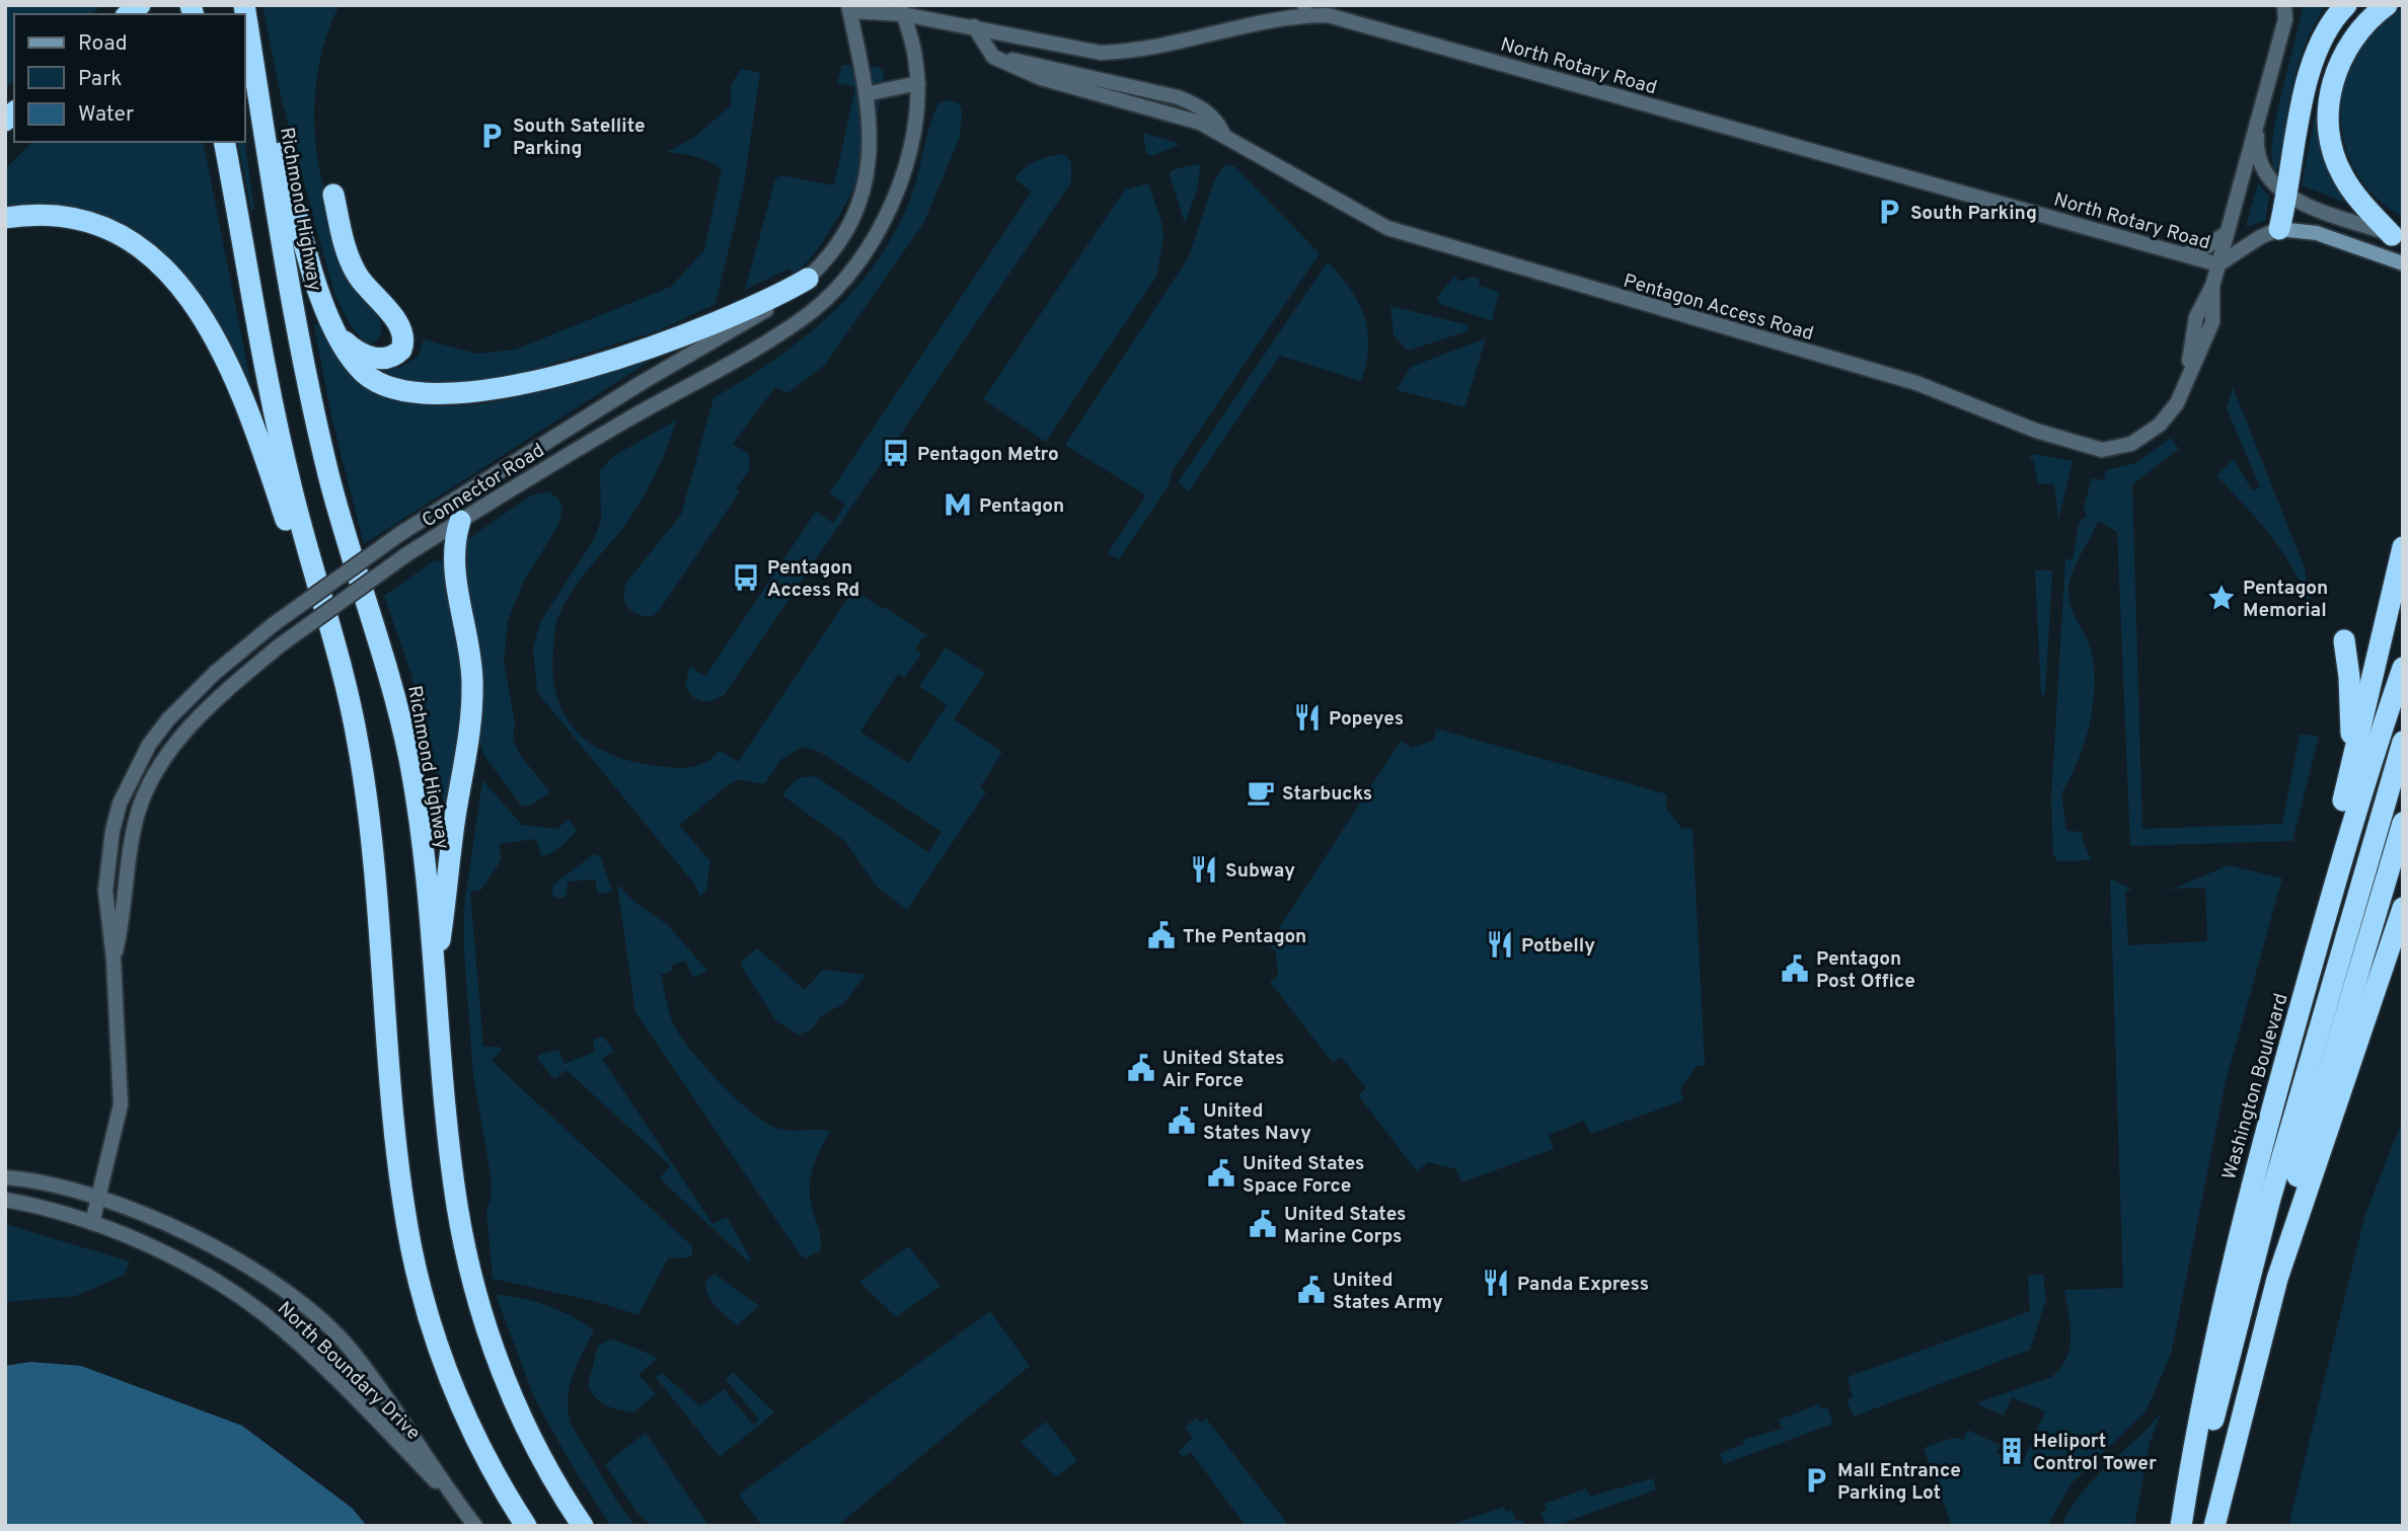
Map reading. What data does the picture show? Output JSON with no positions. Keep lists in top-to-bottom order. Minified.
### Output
{"streets":{"highway":["Richmond Highway","Washington Boulevard"],"street":["North Rotary Road","Pentagon Access Road","Connector Road","North Boundary Drive"]},"crossings":[["North Rotary Road","Pentagon Access Road"],["North Rotary Road","Connector Road"],["Connector Road","North Boundary Drive"]],"places":{"parking":["South Satellite Parking","South Parking","Mall Entrance Parking Lot"],"bus stop":["Pentagon Metro","Pentagon Access Rd"],"metro station":["Pentagon"],"place":["Pentagon Memorial"],"restaurant":["Popeyes","Subway","Potbelly","Panda Express"],"cafe":["Starbucks"],"public building":["The Pentagon","Pentagon Post Office","United States Air Force","United States Navy","United States Space Force","United States Marine Corps","United States Army"],"building":["Heliport Control Tower"]},"legend":["Road","Park","Water"]}
